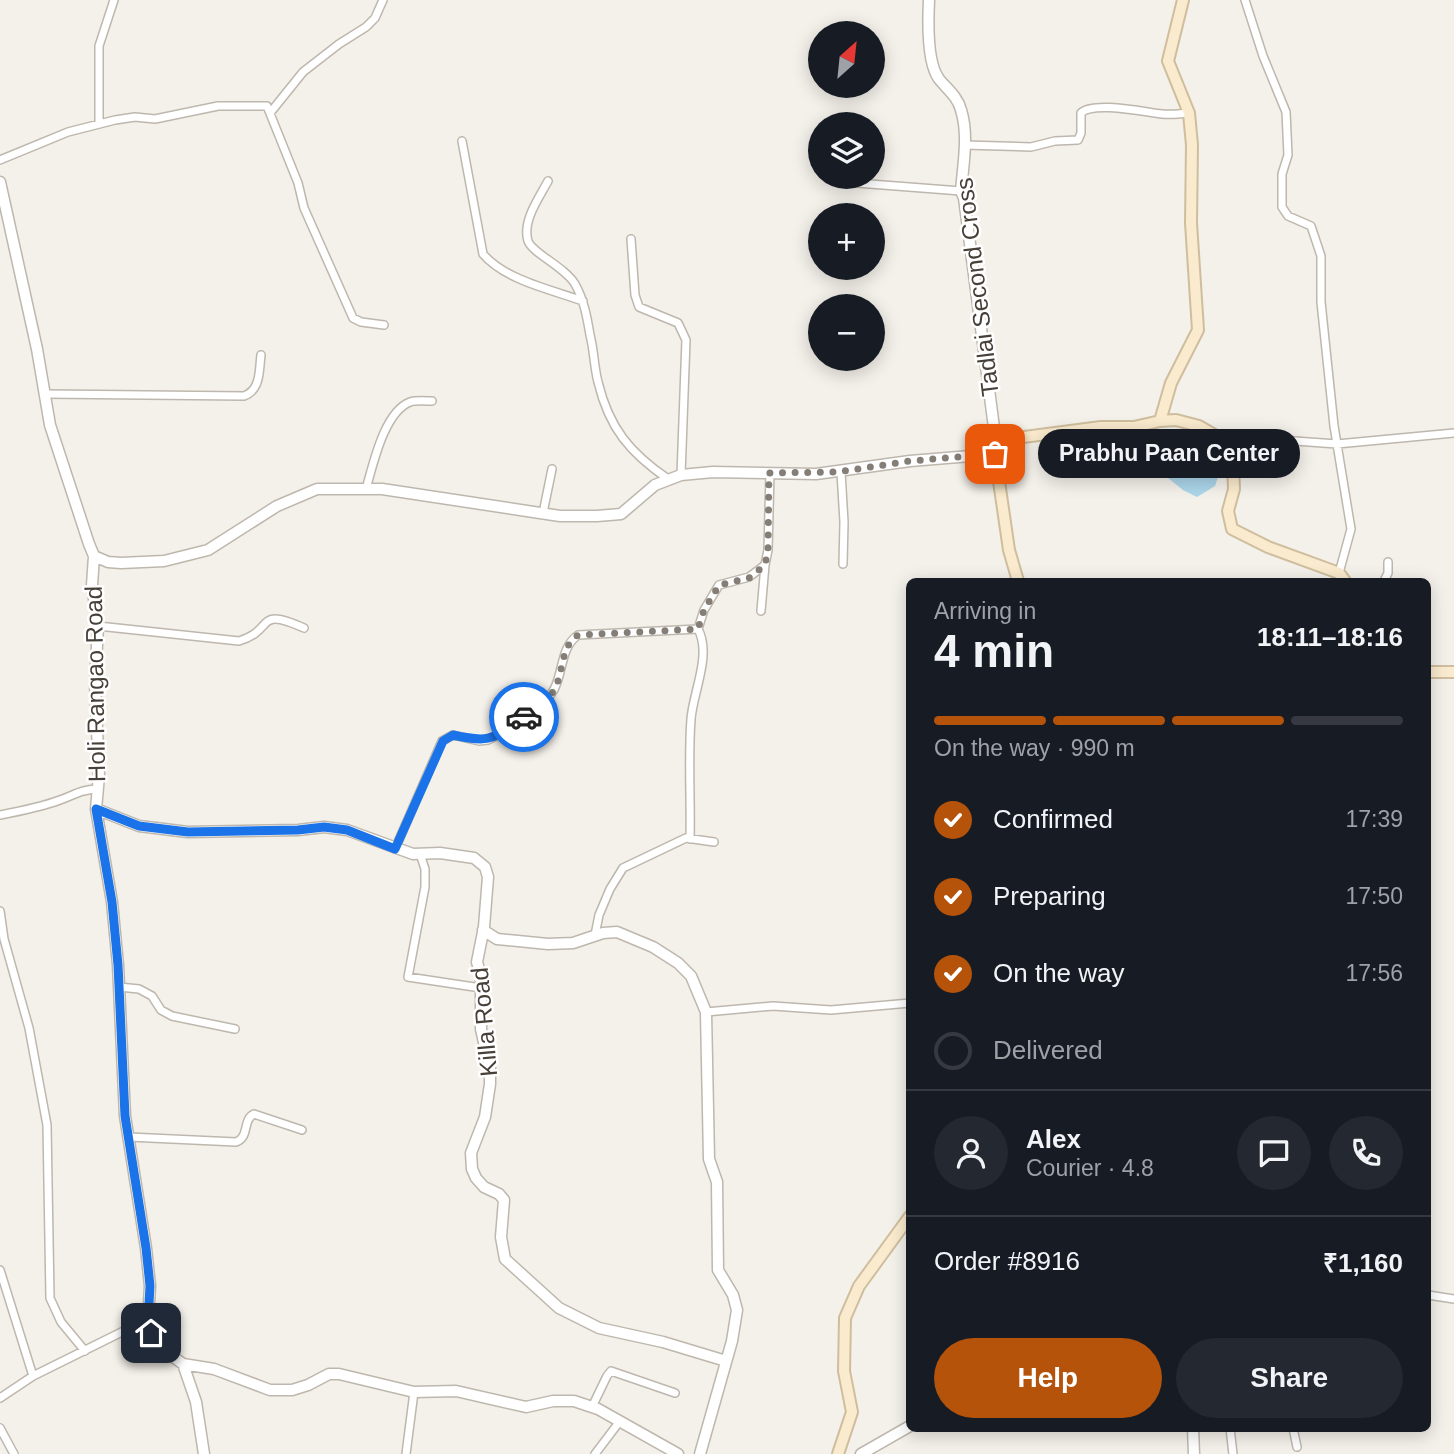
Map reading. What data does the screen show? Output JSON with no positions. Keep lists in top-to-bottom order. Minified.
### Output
{"streets":{"main road":["Tadlai Second Cross"],"street":["Holi Rangao Road","Killa Road"]},"crossings":[["Holi Rangao Road","Killa Road"]],"places":["Prabhu Paan Center"],"north":"top right","page":{"map_buttons":["+","−"],"bubble":"Prabhu Paan Center","heading":["4 min","Arriving in","18:11–18:16"],"panel":["Alex","Courier · 4.8","Order #8916","₹1,160"],"bar":"On the way · 990 m","list":[["Confirmed","17:39"],["Preparing","17:50"],["On the way","17:56"],"Delivered"],"buttons":["Help","Share"]}}
